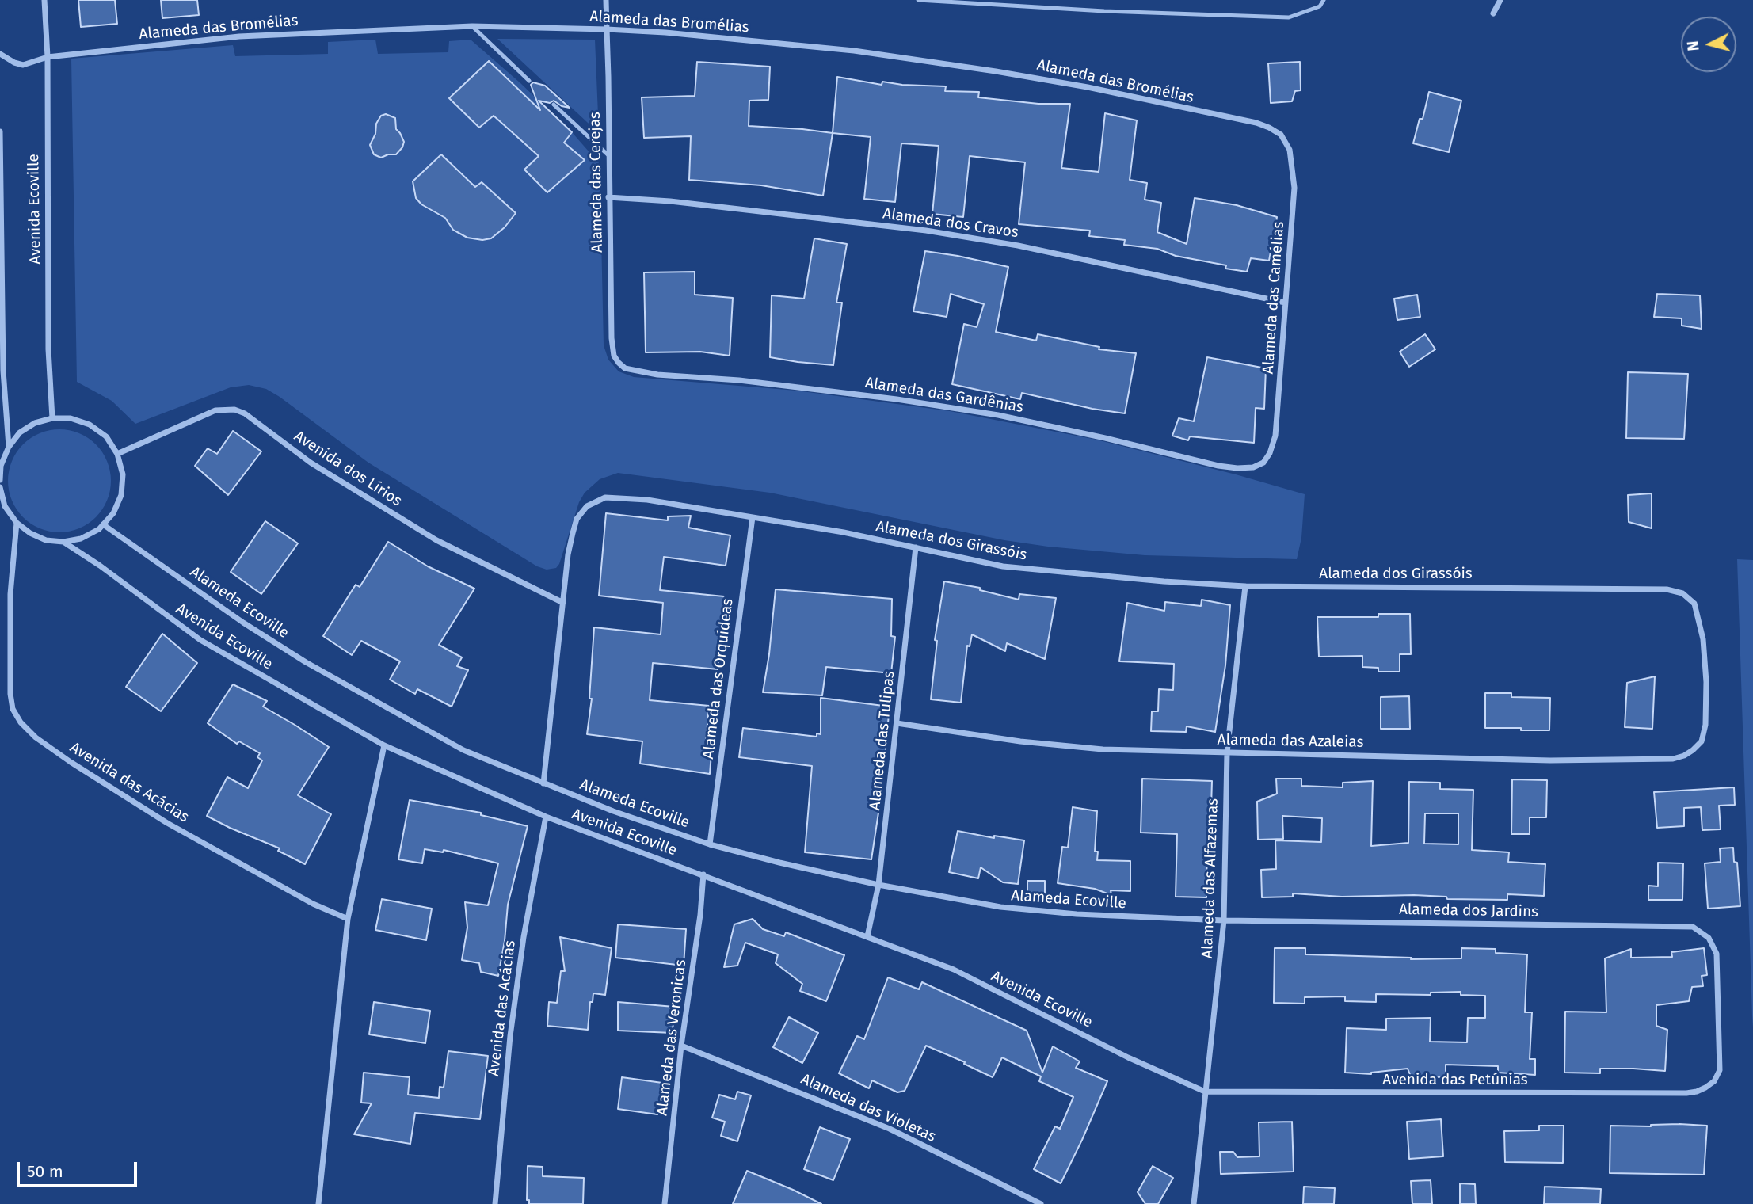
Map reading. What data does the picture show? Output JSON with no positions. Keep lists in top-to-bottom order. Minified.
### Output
{"streets":{"street":["Alameda das Bromélias","Alameda das Cerejas","Avenida Ecoville","Alameda dos Cravos","Alameda das Camélias","Alameda das Gardênias","Avenida dos Lírios","Alameda dos Girassóis","Alameda Ecoville","Alameda das Orquídeas","Alameda das Tulipas","Alameda das Azaleias","Avenida das Acácias","Alameda das Alfazemas","Alameda dos Jardins","Alameda das Veronicas","Avenida das Petúnias","Alameda das Violetas"]},"crossings":[["Alameda das Bromélias","Alameda das Cerejas"],["Alameda das Bromélias","Avenida Ecoville"],["Alameda das Bromélias","Alameda das Camélias"],["Alameda das Cerejas","Alameda dos Cravos"],["Alameda das Cerejas","Alameda das Gardênias"],["Avenida Ecoville","Alameda das Tulipas"],["Avenida Ecoville","Avenida das Acácias"],["Avenida Ecoville","Alameda das Alfazemas"],["Avenida Ecoville","Alameda das Veronicas"],["Avenida Ecoville","Avenida das Petúnias"],["Alameda dos Cravos","Alameda das Camélias"],["Alameda das Camélias","Alameda das Gardênias"],["Avenida dos Lírios","Alameda dos Girassóis"],["Alameda dos Girassóis","Alameda Ecoville"],["Alameda dos Girassóis","Alameda das Orquídeas"],["Alameda dos Girassóis","Alameda das Tulipas"],["Alameda dos Girassóis","Alameda das Azaleias"],["Alameda dos Girassóis","Alameda das Alfazemas"],["Alameda Ecoville","Alameda das Orquídeas"],["Alameda Ecoville","Alameda das Tulipas"],["Alameda Ecoville","Alameda das Alfazemas"],["Alameda Ecoville","Alameda dos Jardins"],["Alameda das Tulipas","Alameda das Azaleias"],["Alameda das Azaleias","Alameda das Alfazemas"],["Alameda das Alfazemas","Alameda dos Jardins"],["Alameda das Alfazemas","Avenida das Petúnias"],["Alameda dos Jardins","Avenida das Petúnias"],["Alameda das Veronicas","Alameda das Violetas"]],"scale_bar":"50 m","north":"left"}
